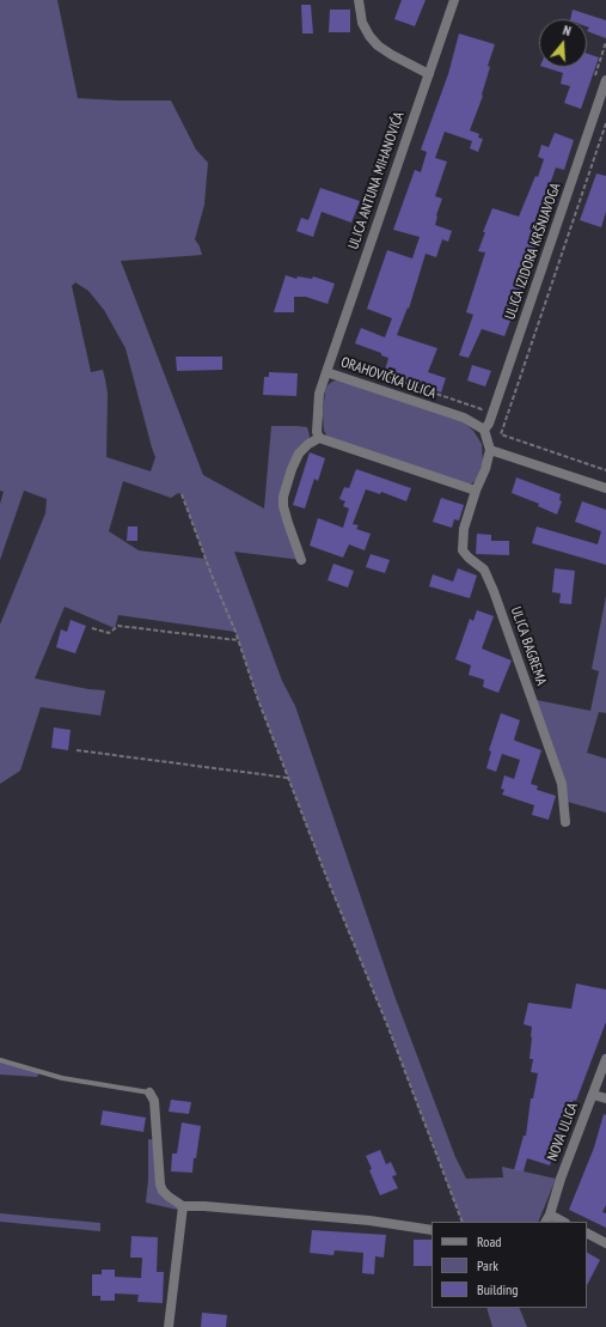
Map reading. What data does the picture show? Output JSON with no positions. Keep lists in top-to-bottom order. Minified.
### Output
{"streets":{"street":["ULICA ANTUNA MIHANOVIĆA","ULICA IZIDORA KRŠNJAVOGA","ORAHOVIČKA ULICA","ULICA BAGREMA","NOVA ULICA"]},"crossings":[["ULICA ANTUNA MIHANOVIĆA","ORAHOVIČKA ULICA"],["ULICA IZIDORA KRŠNJAVOGA","ORAHOVIČKA ULICA"]],"legend":["Road","Park","Building"],"north":"top"}
